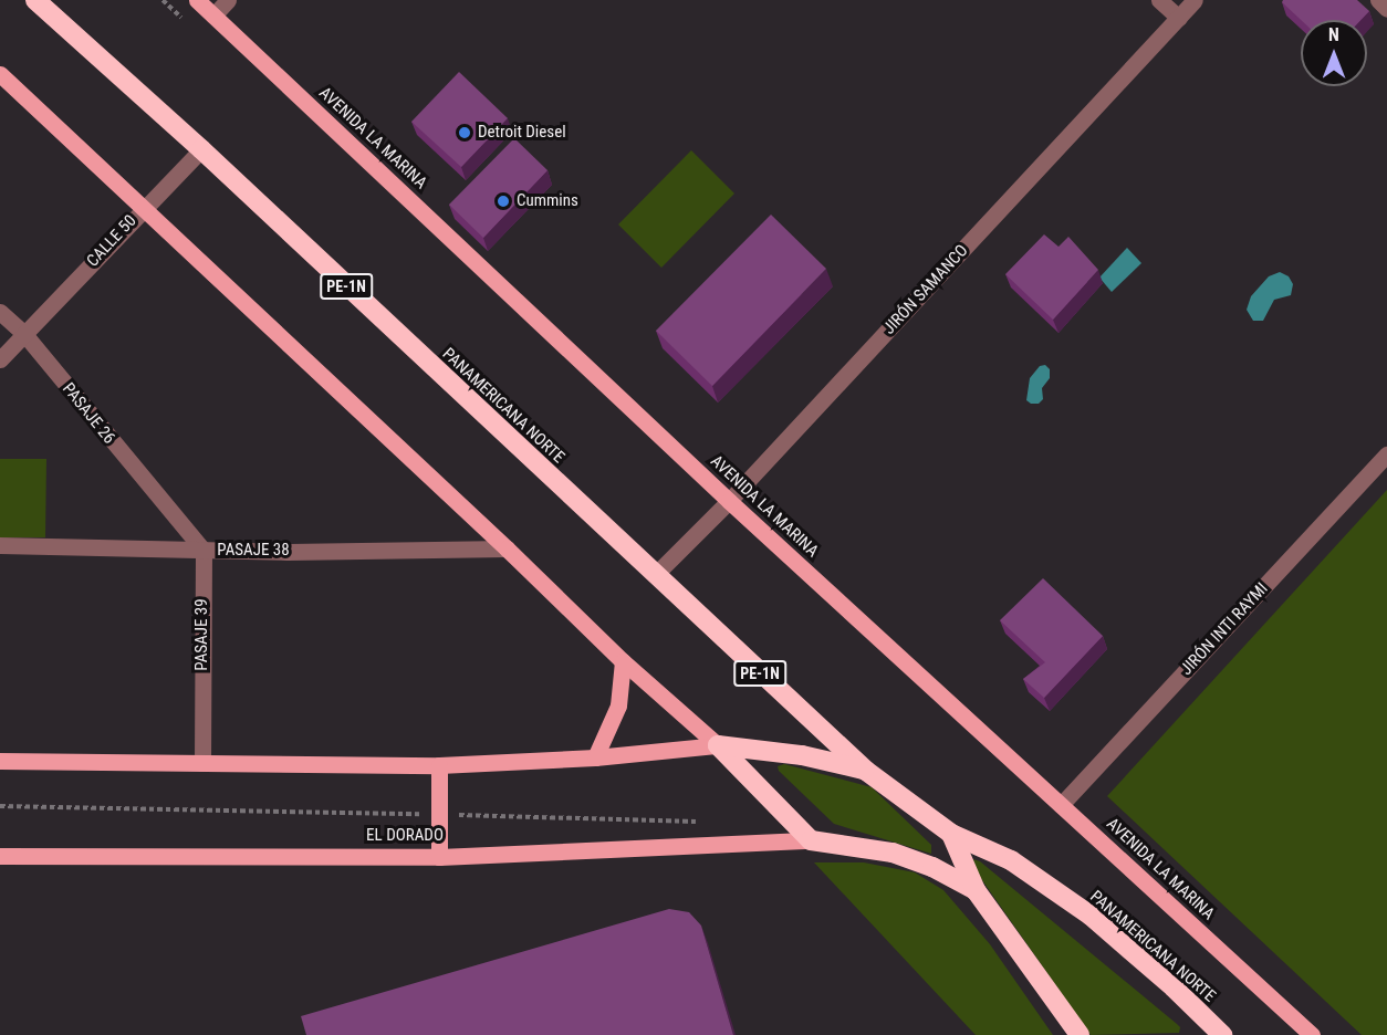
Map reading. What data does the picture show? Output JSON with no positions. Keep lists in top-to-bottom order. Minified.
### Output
{"streets":{"highway":["PE-1N","PANAMERICANA NORTE"],"main road":["AVENIDA LA MARINA","EL DORADO"],"street":["CALLE 50","JIRÓN SAMANCO","PASAJE 26","PASAJE 38","JIRÓN INTI RAYMI","PASAJE 39"]},"crossings":[["AVENIDA LA MARINA","JIRÓN SAMANCO"],["AVENIDA LA MARINA","JIRÓN INTI RAYMI"],["CALLE 50","PANAMERICANA NORTE"],["CALLE 50","PASAJE 26"],["JIRÓN SAMANCO","PANAMERICANA NORTE"],["PASAJE 26","PASAJE 38"],["PASAJE 26","PASAJE 39"],["PASAJE 38","PASAJE 39"]],"places":["Detroit Diesel","Cummins"],"north":"top"}
